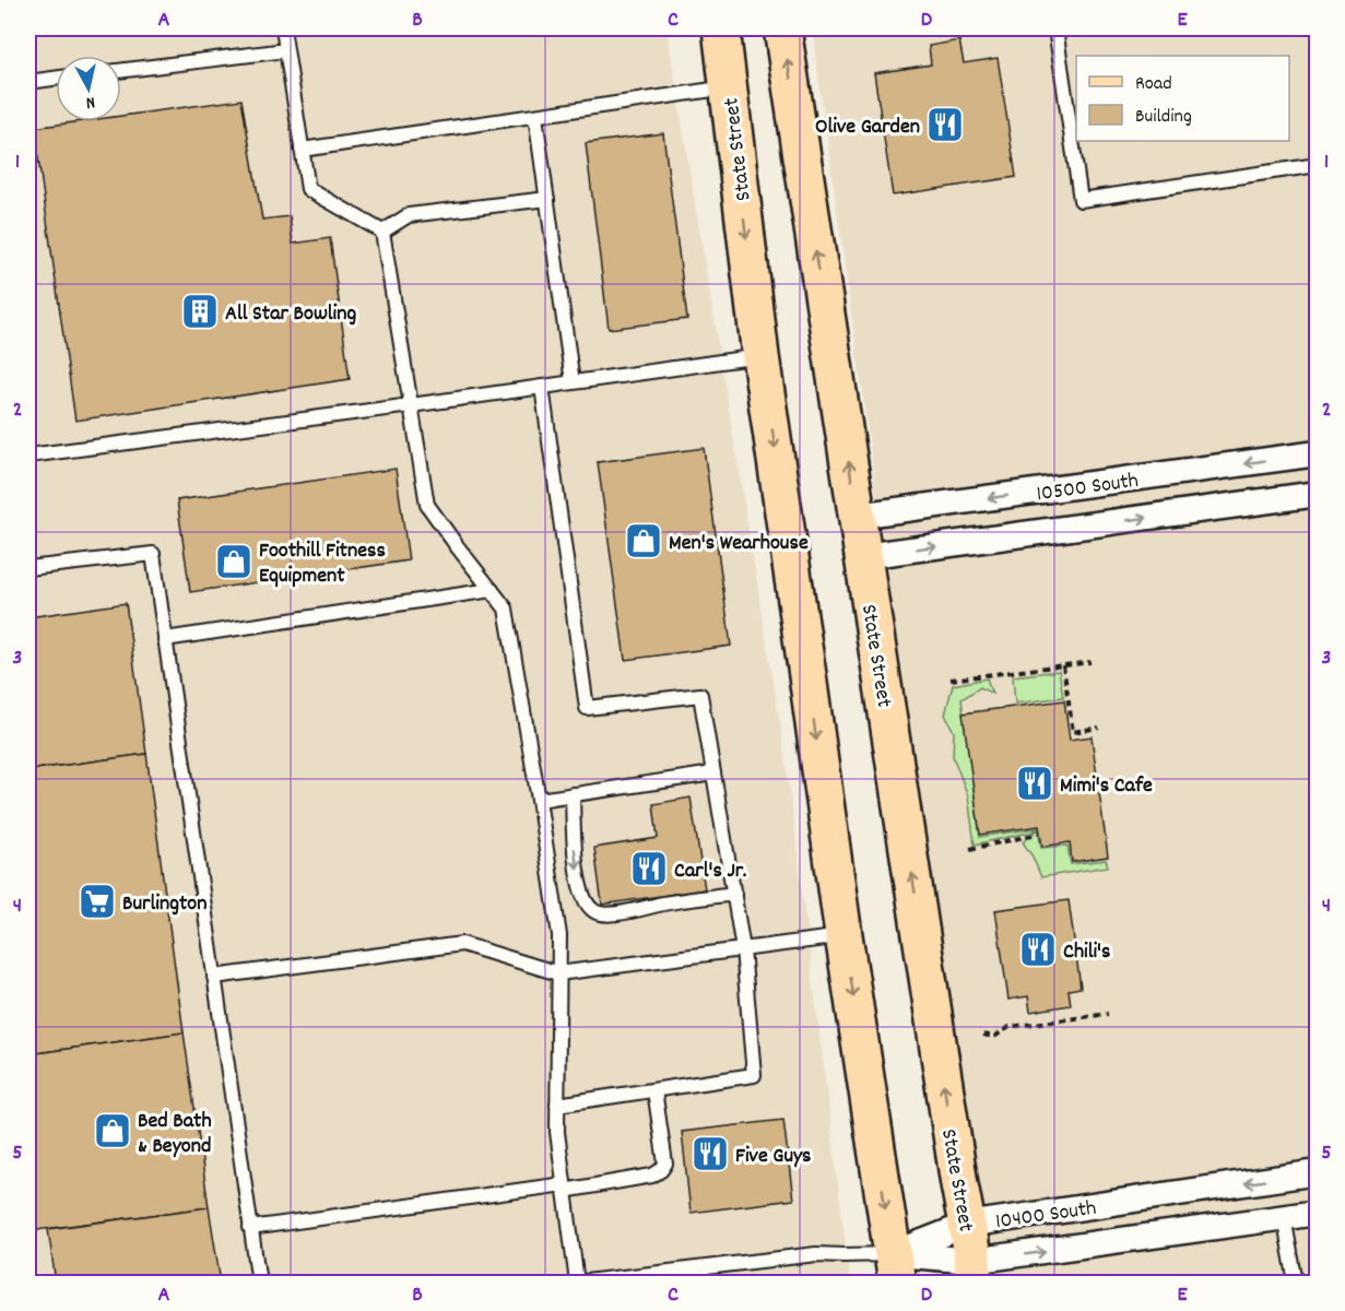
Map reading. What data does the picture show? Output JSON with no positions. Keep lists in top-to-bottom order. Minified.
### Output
{"streets":{"main road":["State Street"],"street":["10500 South","10400 South"]},"crossings":[["State Street","10500 South"],["State Street","10400 South"]],"places":{"restaurant":["Olive Garden","Mimi's Cafe","Carl's Jr.","Chili's","Five Guys"],"building":["All Star Bowling"],"shop":["Men's Wearhouse","Foothill Fitness Equipment","Bed Bath & Beyond"],"supermarket":["Burlington"]},"legend":["Road","Building"],"north":"bottom","grid":{"columns":["A","B","C","D","E"],"rows":["1","2","3","4","5"]}}
